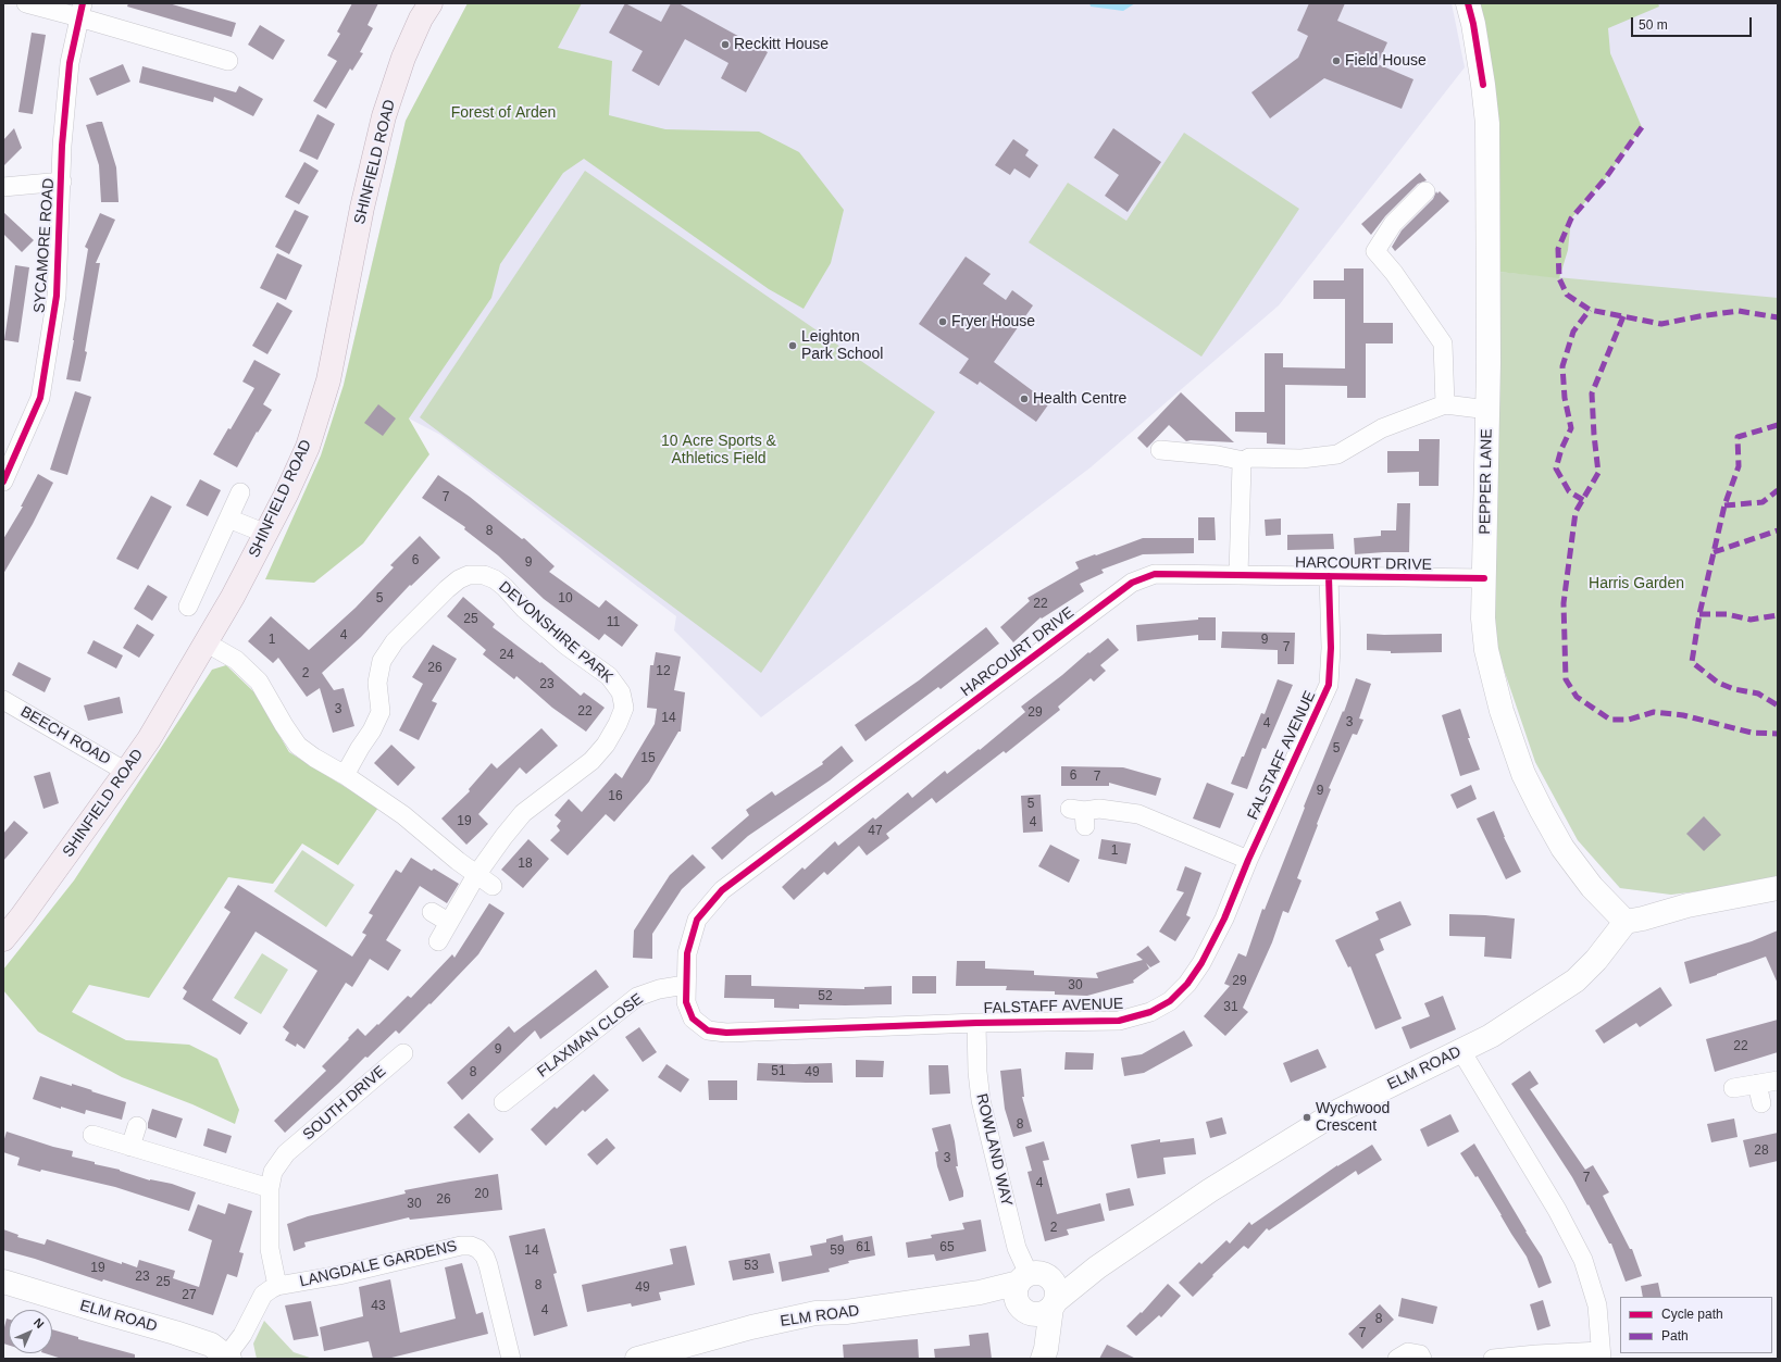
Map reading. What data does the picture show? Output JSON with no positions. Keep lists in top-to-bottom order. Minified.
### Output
{"streets":{"main road":["SHINFIELD ROAD","PEPPER LANE","ELM ROAD"],"street":["SYCAMORE ROAD","HARCOURT DRIVE","DEVONSHIRE PARK","BEECH ROAD","FALSTAFF AVENUE","FLAXMAN CLOSE","SOUTH DRIVE","ROWLAND WAY","LANGDALE GARDENS"]},"crossings":[["SHINFIELD ROAD","BEECH ROAD"],["PEPPER LANE","HARCOURT DRIVE"],["PEPPER LANE","ELM ROAD"],["HARCOURT DRIVE","FALSTAFF AVENUE"],["HARCOURT DRIVE","FLAXMAN CLOSE"],["FALSTAFF AVENUE","FLAXMAN CLOSE"],["FALSTAFF AVENUE","ROWLAND WAY"],["ELM ROAD","ROWLAND WAY"],["ELM ROAD","LANGDALE GARDENS"],["SOUTH DRIVE","LANGDALE GARDENS"]],"parks":["Forest of Arden","10 Acre Sports & Athletics Field","Harris Garden"],"places":["Reckitt House","Field House","Fryer House","Leighton Park School","Health Centre","Wychwood Crescent"],"house_numbers":["7","8","6","9","5","10","22","25","11","4","1","9","7","24","26","12","2","23","3","22","29","14","3","4","5","15","6","7","9","16","5","19","4","47","1","18","29","30","52","31","22","9","51","8","49","8","28","3","7","4","20","26","30","2","61","65","14","59","53","19","23","25","8","49","27","43","4","8","7"],"legend":["Cycle path","Path"],"scale_bar":"50 m","north":"top right"}
